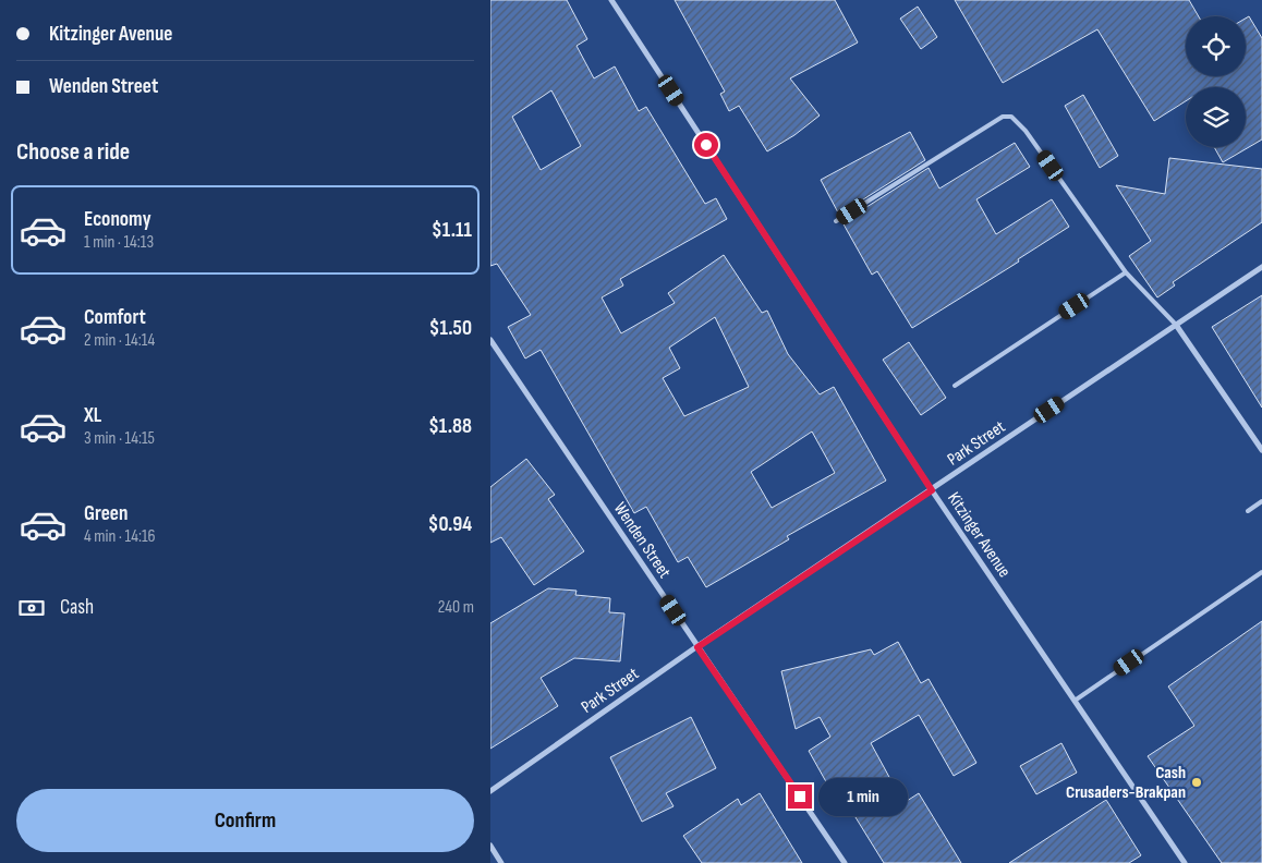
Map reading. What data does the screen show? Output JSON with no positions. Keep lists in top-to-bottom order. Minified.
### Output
{"streets":{"street":["Park Street","Kitzinger Avenue","Wenden Street"]},"crossings":[["Park Street","Kitzinger Avenue"],["Park Street","Wenden Street"]],"places":["Cash Crusaders-Brakpan"],"page":{"banner":["Kitzinger Avenue","Wenden Street"],"heading":"Choose a ride","list":[{"name":"Economy","note":"1 min · 14:13","value":"$1.11"},{"name":"Comfort","note":"2 min · 14:14","value":"$1.50"},{"name":"XL","note":"3 min · 14:15","value":"$1.88"},{"name":"Green","note":"4 min · 14:16","value":"$0.94"}],"pay":["Cash","240 m"],"buttons":"Confirm","bubble":"1 min"}}
